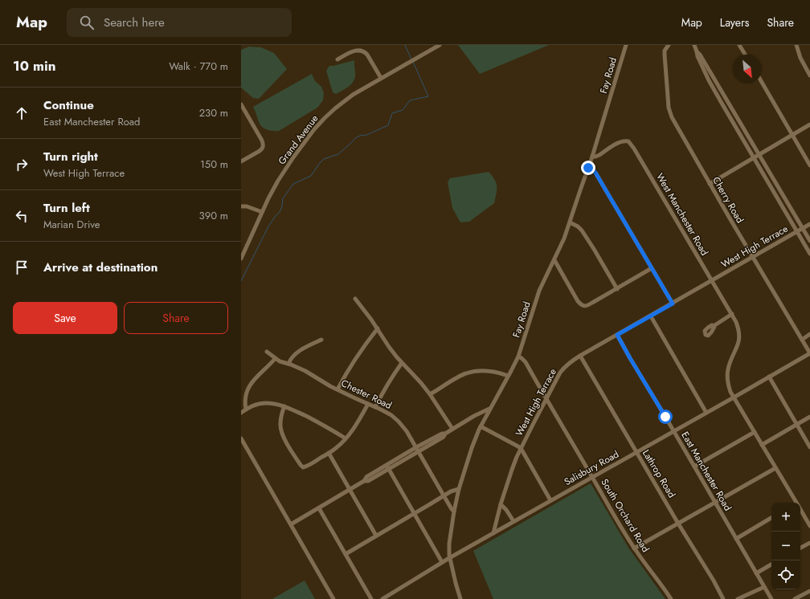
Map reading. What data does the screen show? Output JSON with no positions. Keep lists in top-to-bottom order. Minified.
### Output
{"streets":{"street":["Fay Road","Grand Avenue","Cherry Road","West Manchester Road","West High Terrace","Chester Road","Salisbury Road","East Manchester Road","Lathrop Road","South Orchard Road"]},"crossings":[["Fay Road","West Manchester Road"],["Fay Road","Chester Road"],["Fay Road","Salisbury Road"],["Fay Road","South Orchard Road"],["Cherry Road","West High Terrace"],["Cherry Road","Salisbury Road"],["West Manchester Road","West High Terrace"],["West Manchester Road","Salisbury Road"],["West High Terrace","Salisbury Road"],["West High Terrace","East Manchester Road"],["West High Terrace","Lathrop Road"],["West High Terrace","South Orchard Road"],["Salisbury Road","East Manchester Road"],["Salisbury Road","Lathrop Road"],["Salisbury Road","South Orchard Road"]],"north":"bottom right","page":{"header":"Map","search":"Search here","nav":["Map","Layers","Share"],"heading":["10 min","Walk · 770 m"],"list":[["Continue","East Manchester Road","230 m"],["Turn right","West High Terrace","150 m"],["Turn left","Marian Drive","390 m"],"Arrive at destination"],"buttons":["Save","Share"],"map_buttons":["+","−"]}}
